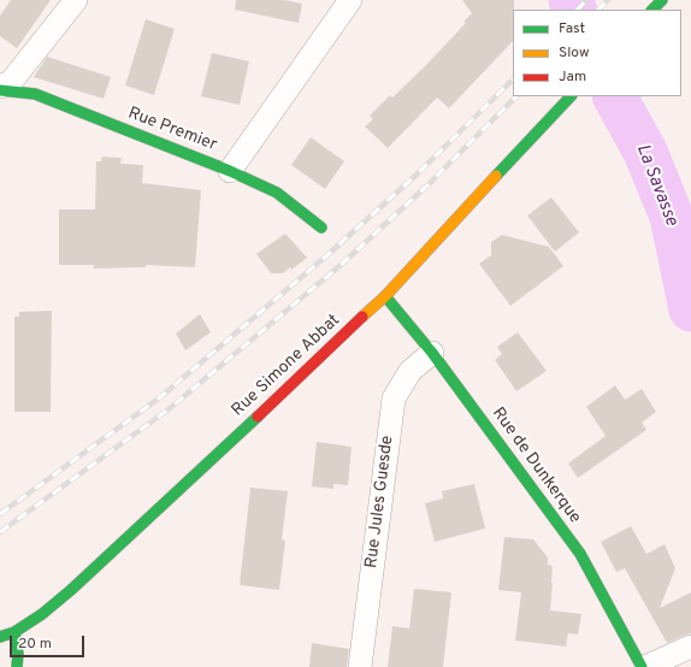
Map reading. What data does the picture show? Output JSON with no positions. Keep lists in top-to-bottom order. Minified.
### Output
{"streets":{"main road":["Rue Premier","Rue Simone Abbat","Rue de Dunkerque"],"street":["Rue Jules Guesde"]},"crossings":[["Rue Simone Abbat","Rue de Dunkerque"],["Rue de Dunkerque","Rue Jules Guesde"]],"water":["La Savasse"],"legend":["Fast","Slow","Jam"],"scale_bar":"20 m"}
